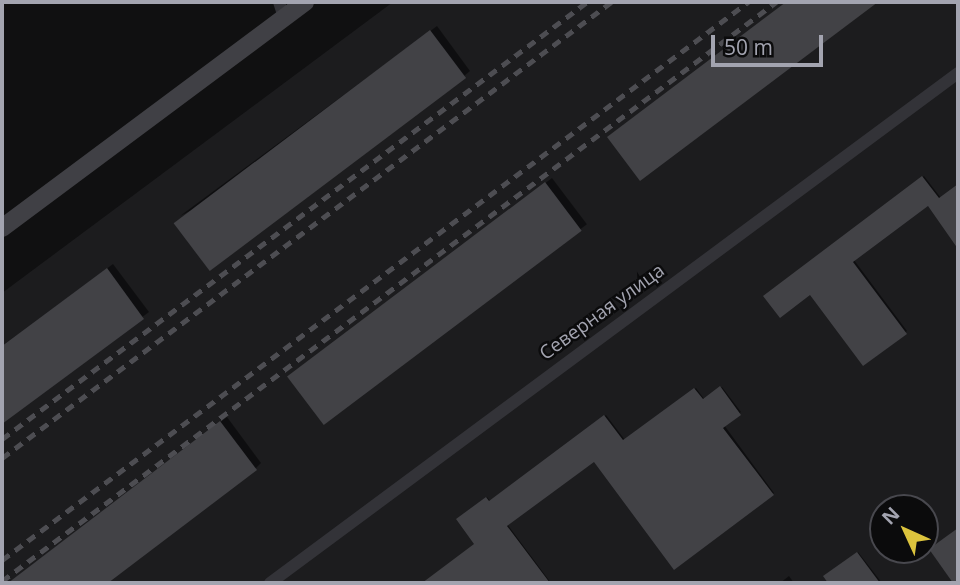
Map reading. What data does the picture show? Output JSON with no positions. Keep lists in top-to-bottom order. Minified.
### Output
{"streets":{"street":["Северная улица"]},"scale_bar":"50 m","north":"top left"}
